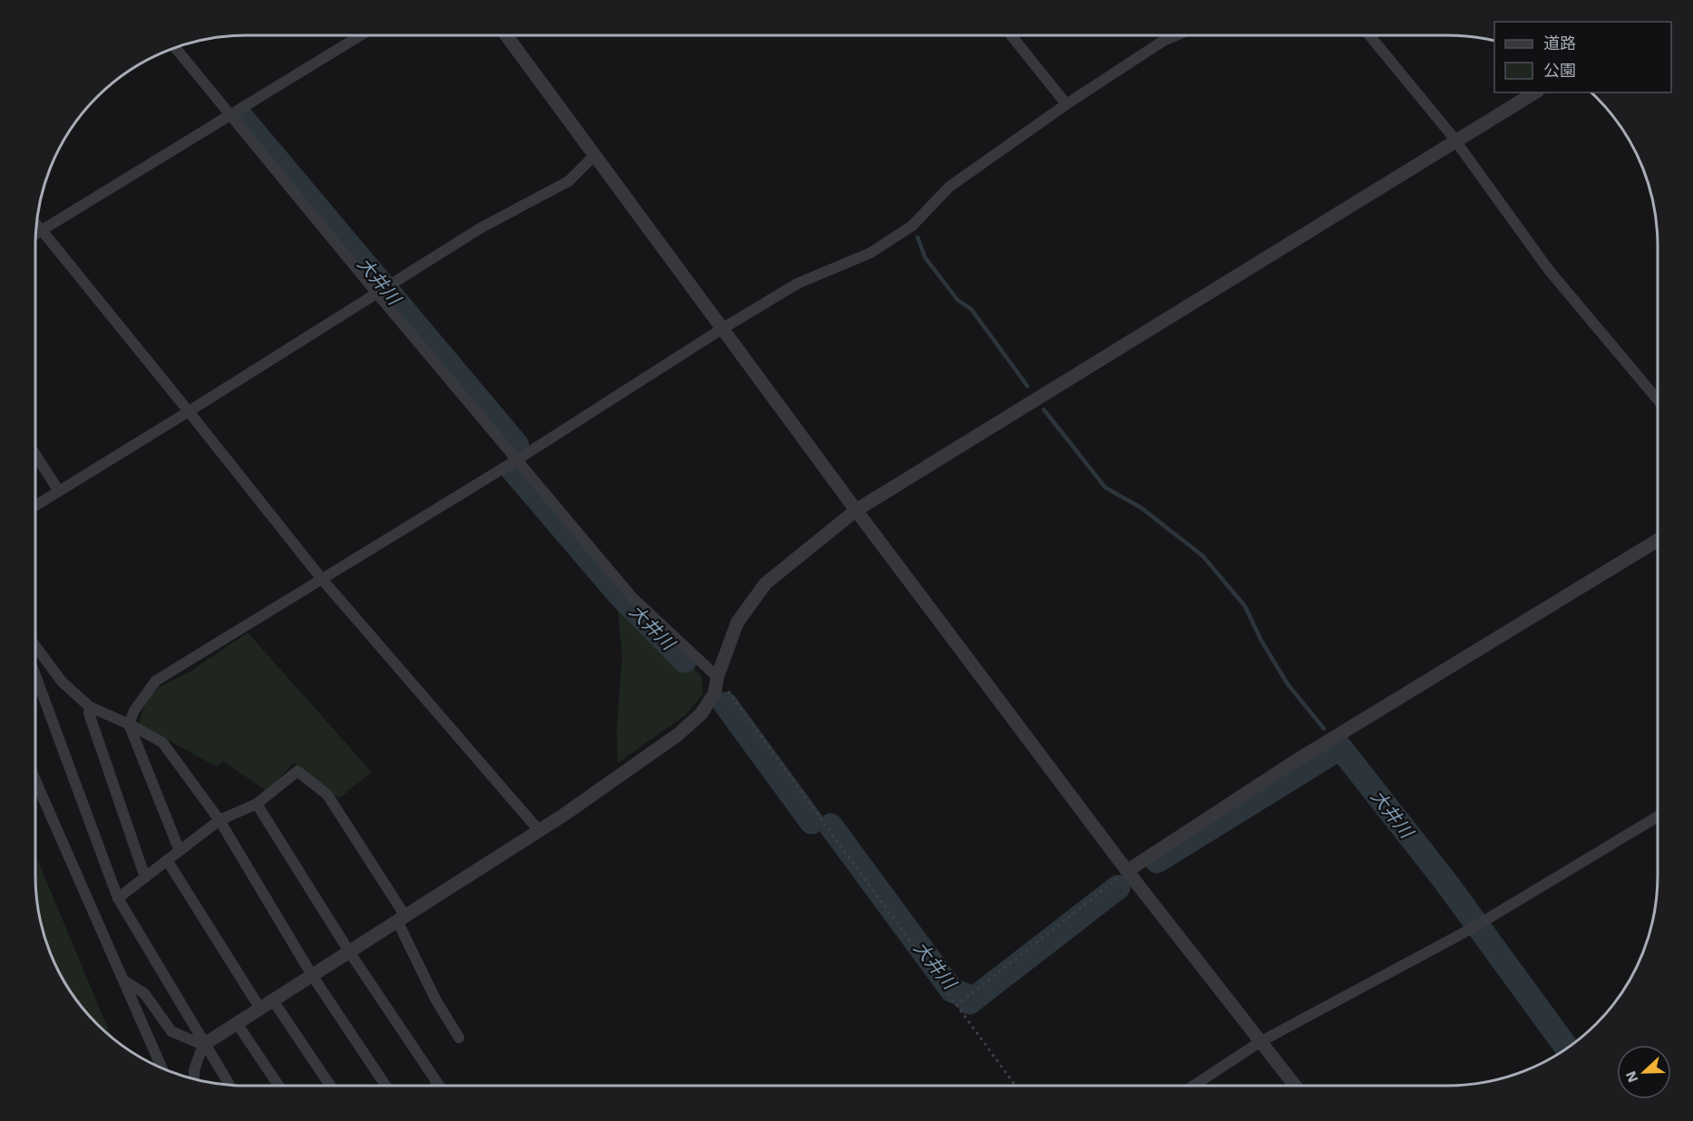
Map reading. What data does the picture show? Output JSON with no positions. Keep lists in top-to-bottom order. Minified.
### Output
{"water":["大井川"],"legend":["道路","公園"],"north":"left"}
